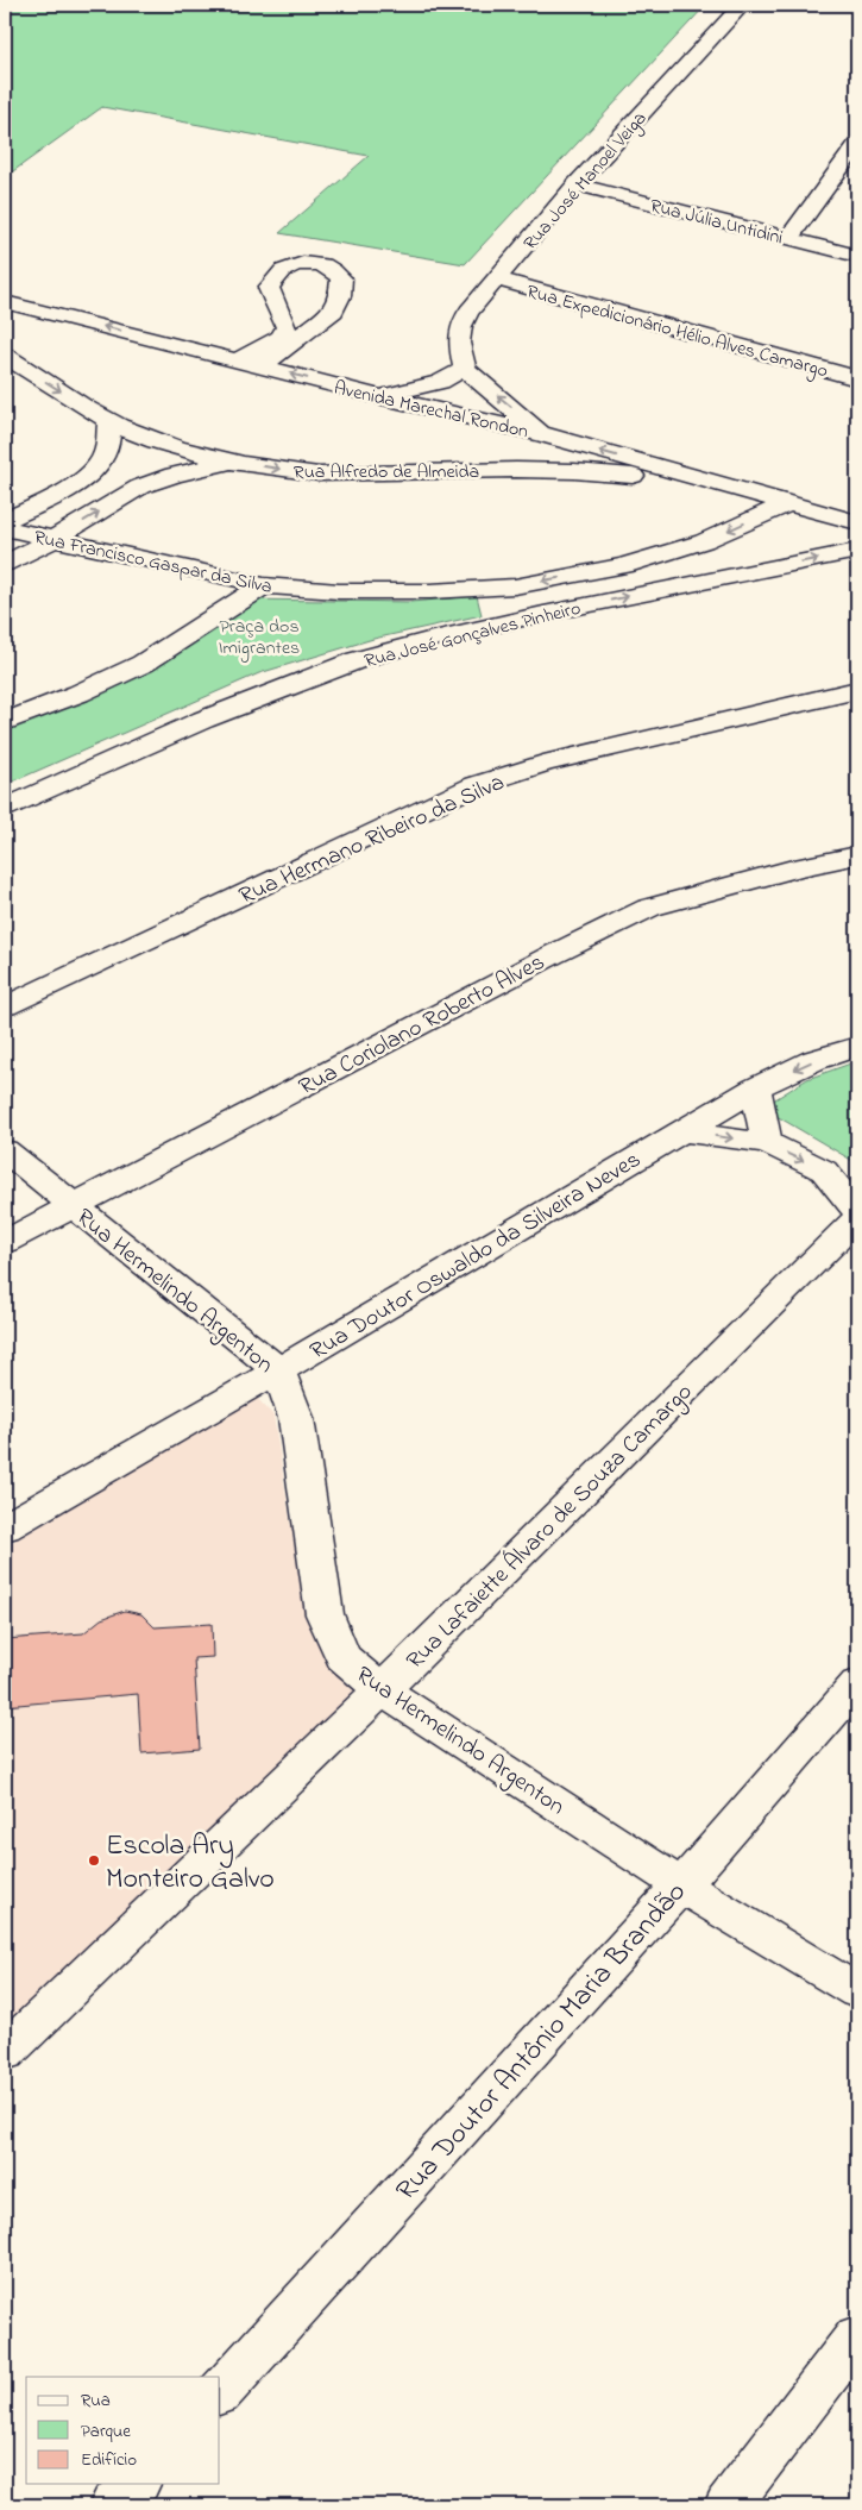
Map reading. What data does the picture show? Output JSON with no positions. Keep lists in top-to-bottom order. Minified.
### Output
{"streets":{"street":["Rua José Manoel Veiga","Rua Júlia Untidini","Rua Expedicionário Hélio Alves Camargo","Avenida Marechal Rondon","Rua Alfredo de Almeida","Rua Francisco Gaspar da Silva","Rua José Gonçalves Pinheiro","Rua Hermano Ribeiro da Silva","Rua Coriolano Roberto Alves","Rua Doutor Oswaldo da Silveira Neves","Rua Hermelindo Argenton","Rua Lafaiette Álvaro de Souza Camargo","Rua Doutor Antônio Maria Brandão"]},"crossings":[["Rua José Manoel Veiga","Rua Júlia Untidini"],["Rua José Manoel Veiga","Rua Expedicionário Hélio Alves Camargo"],["Avenida Marechal Rondon","Rua Alfredo de Almeida"],["Avenida Marechal Rondon","Rua Francisco Gaspar da Silva"],["Rua Coriolano Roberto Alves","Rua Hermelindo Argenton"],["Rua Doutor Oswaldo da Silveira Neves","Rua Hermelindo Argenton"],["Rua Hermelindo Argenton","Rua Lafaiette Álvaro de Souza Camargo"],["Rua Hermelindo Argenton","Rua Doutor Antônio Maria Brandão"]],"one_way":["Avenida Marechal Rondon","Rua Alfredo de Almeida","Rua Francisco Gaspar da Silva","Rua José Gonçalves Pinheiro"],"parks":["Praça dos Imigrantes"],"places":["Escola Ary Monteiro Galvo"],"legend":["Rua","Parque","Edifício"]}
